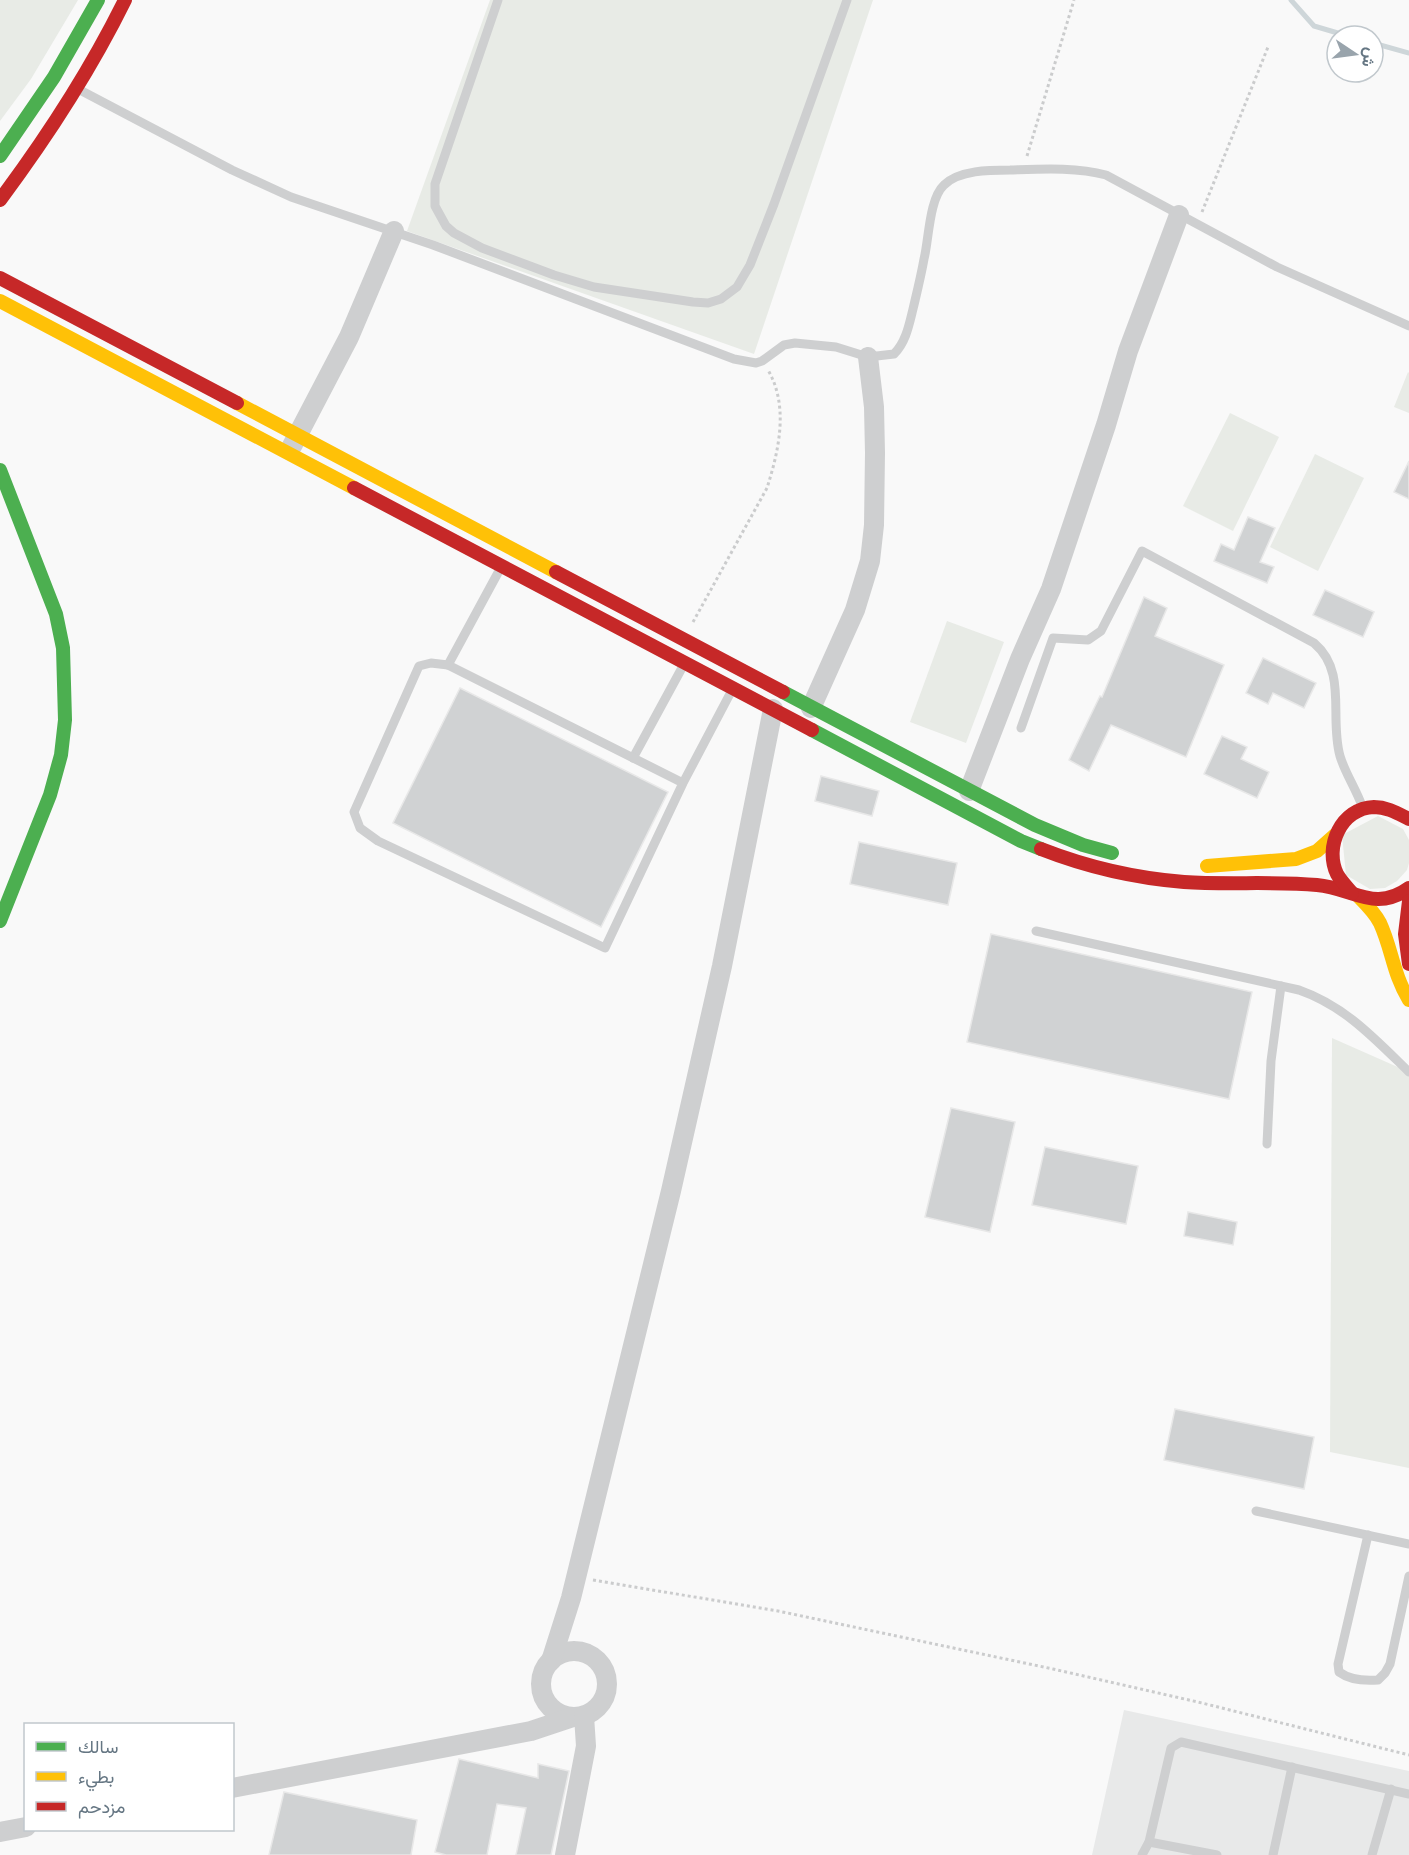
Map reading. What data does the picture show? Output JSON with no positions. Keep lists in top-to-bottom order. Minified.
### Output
{"legend":["سالك","بطيء","مزدحم"],"north":"right"}
